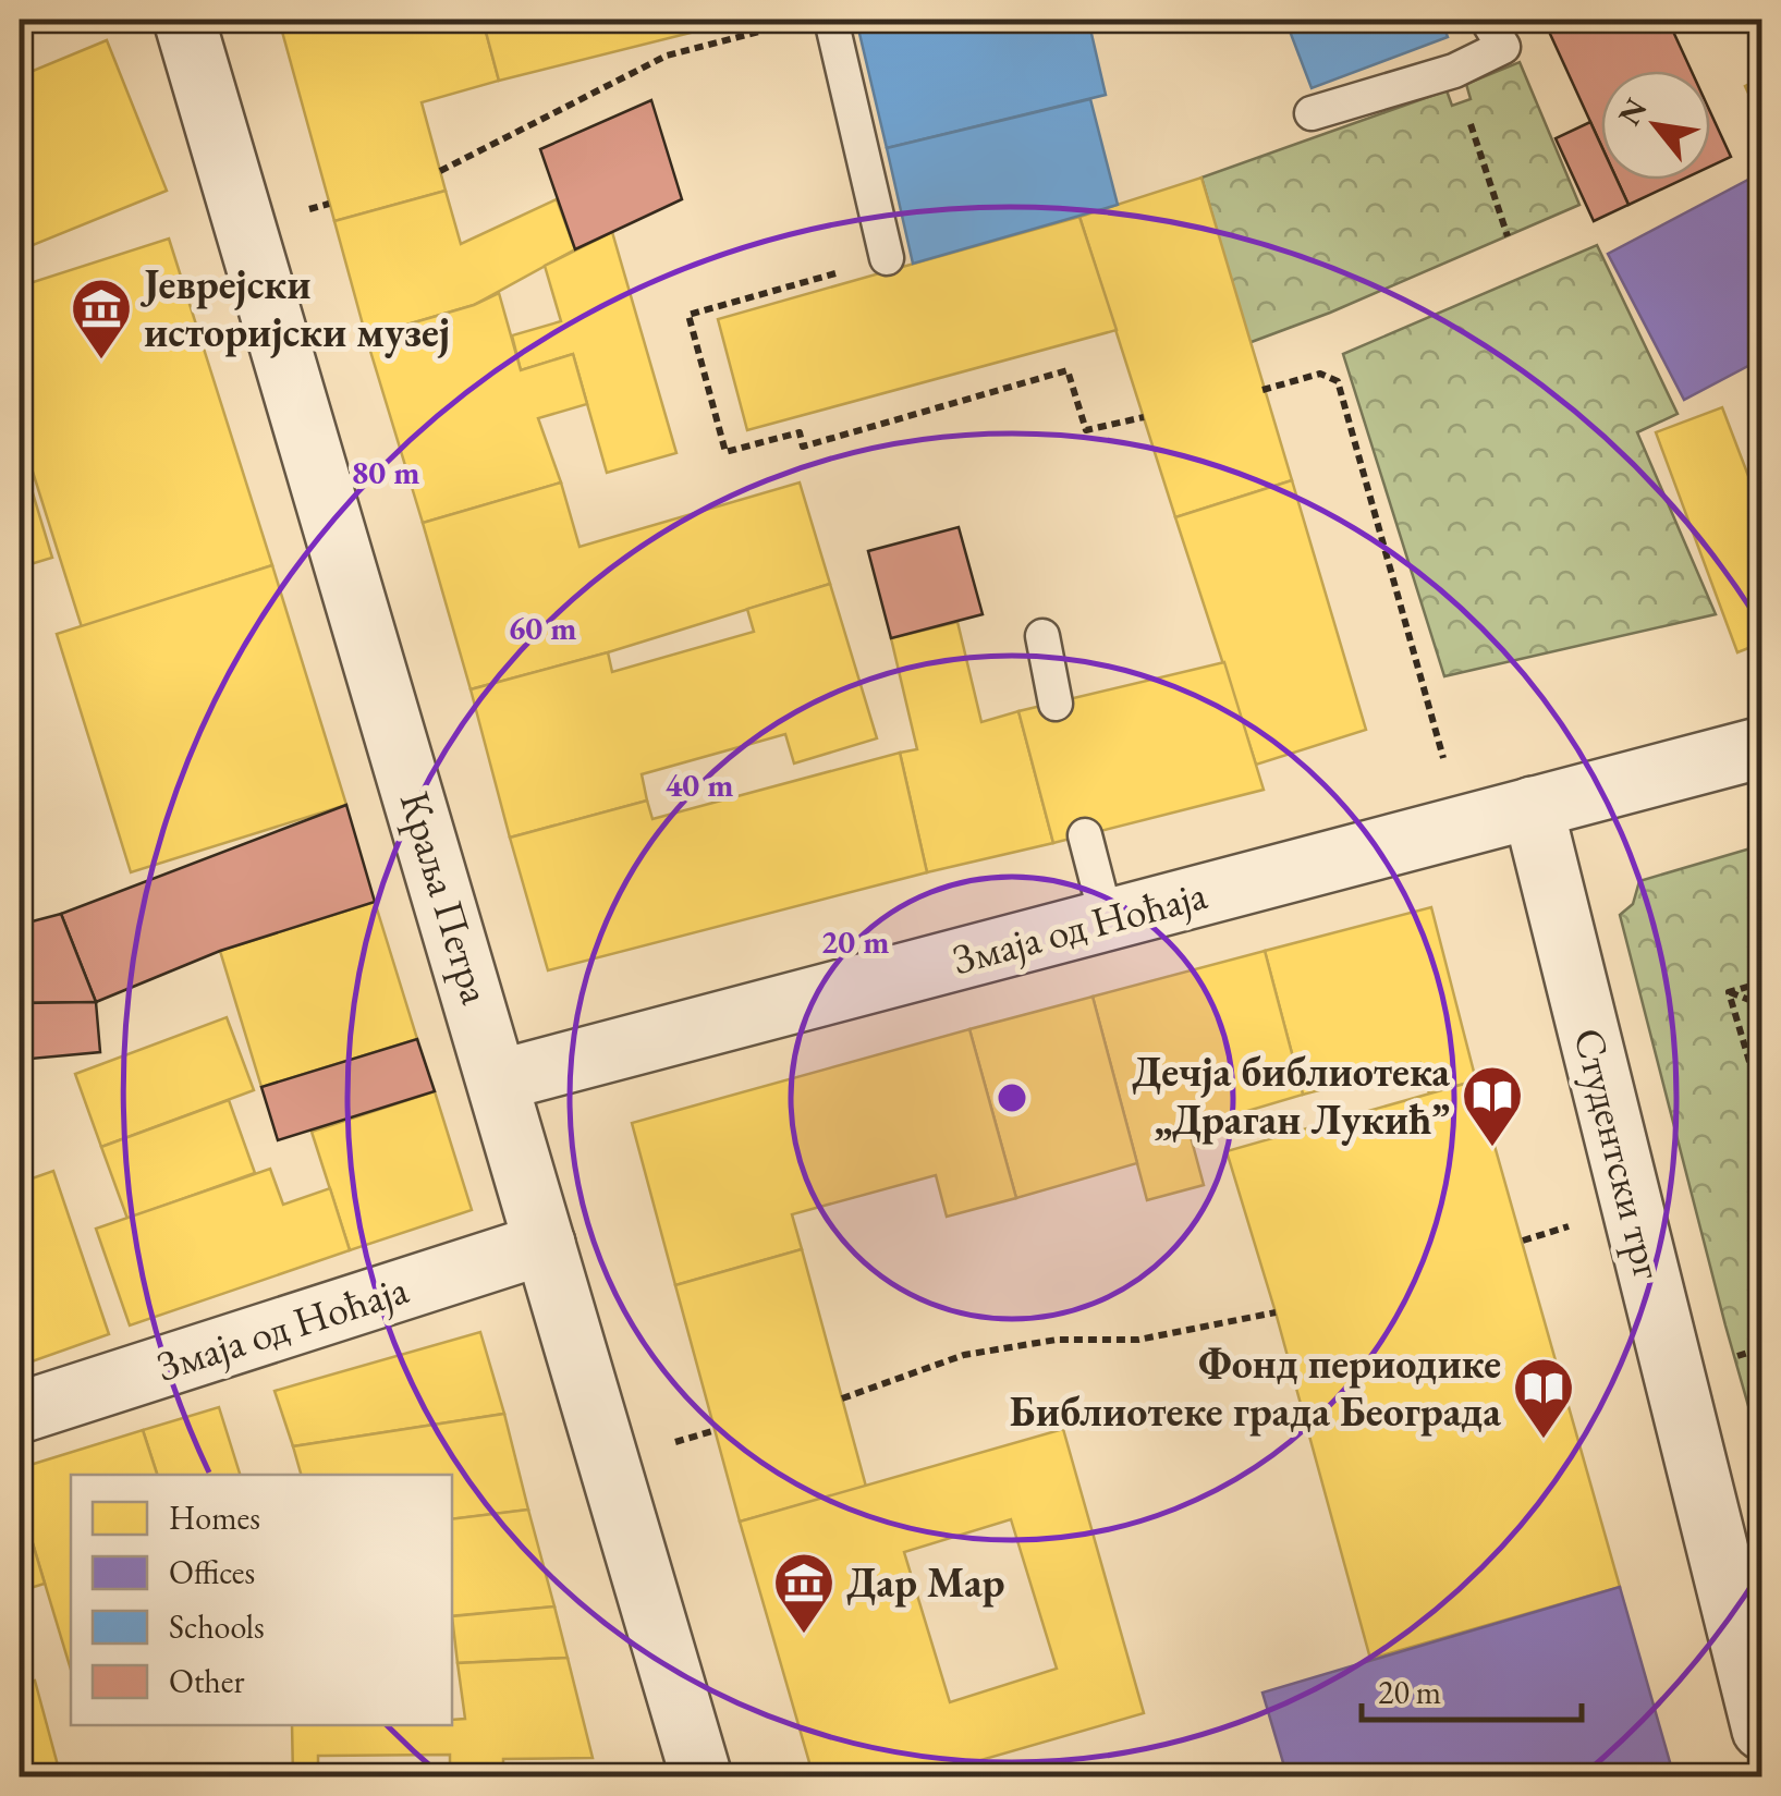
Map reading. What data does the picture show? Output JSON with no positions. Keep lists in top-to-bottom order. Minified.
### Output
{"streets":{"street":["Краља Петра","Змаја од Ноћаја","Студентски трг"]},"crossings":[["Краља Петра","Змаја од Ноћаја"],["Змаја од Ноћаја","Студентски трг"]],"places":{"museum":["Јеврејски историјски музеј","Дар Мар"],"library":["Дечја библиотека „Драган Лукић”","Фонд периодике Библиотеке града Београда"]},"legend":["Homes","Offices","Schools","Other"],"scale_bar":"20 m","north":"top left","rings":["80 m","60 m","40 m","20 m"]}
